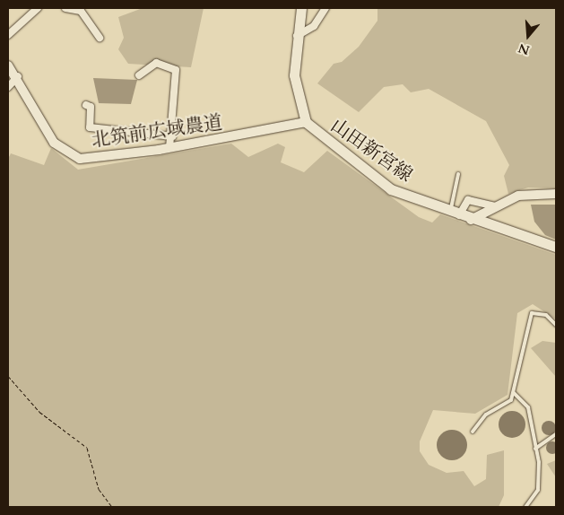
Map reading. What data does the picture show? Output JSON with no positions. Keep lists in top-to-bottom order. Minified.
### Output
{"streets":{"main road":["山田新宮線"],"street":["北筑前広域農道"]},"crossings":[["北筑前広域農道","山田新宮線"]],"north":"bottom"}
